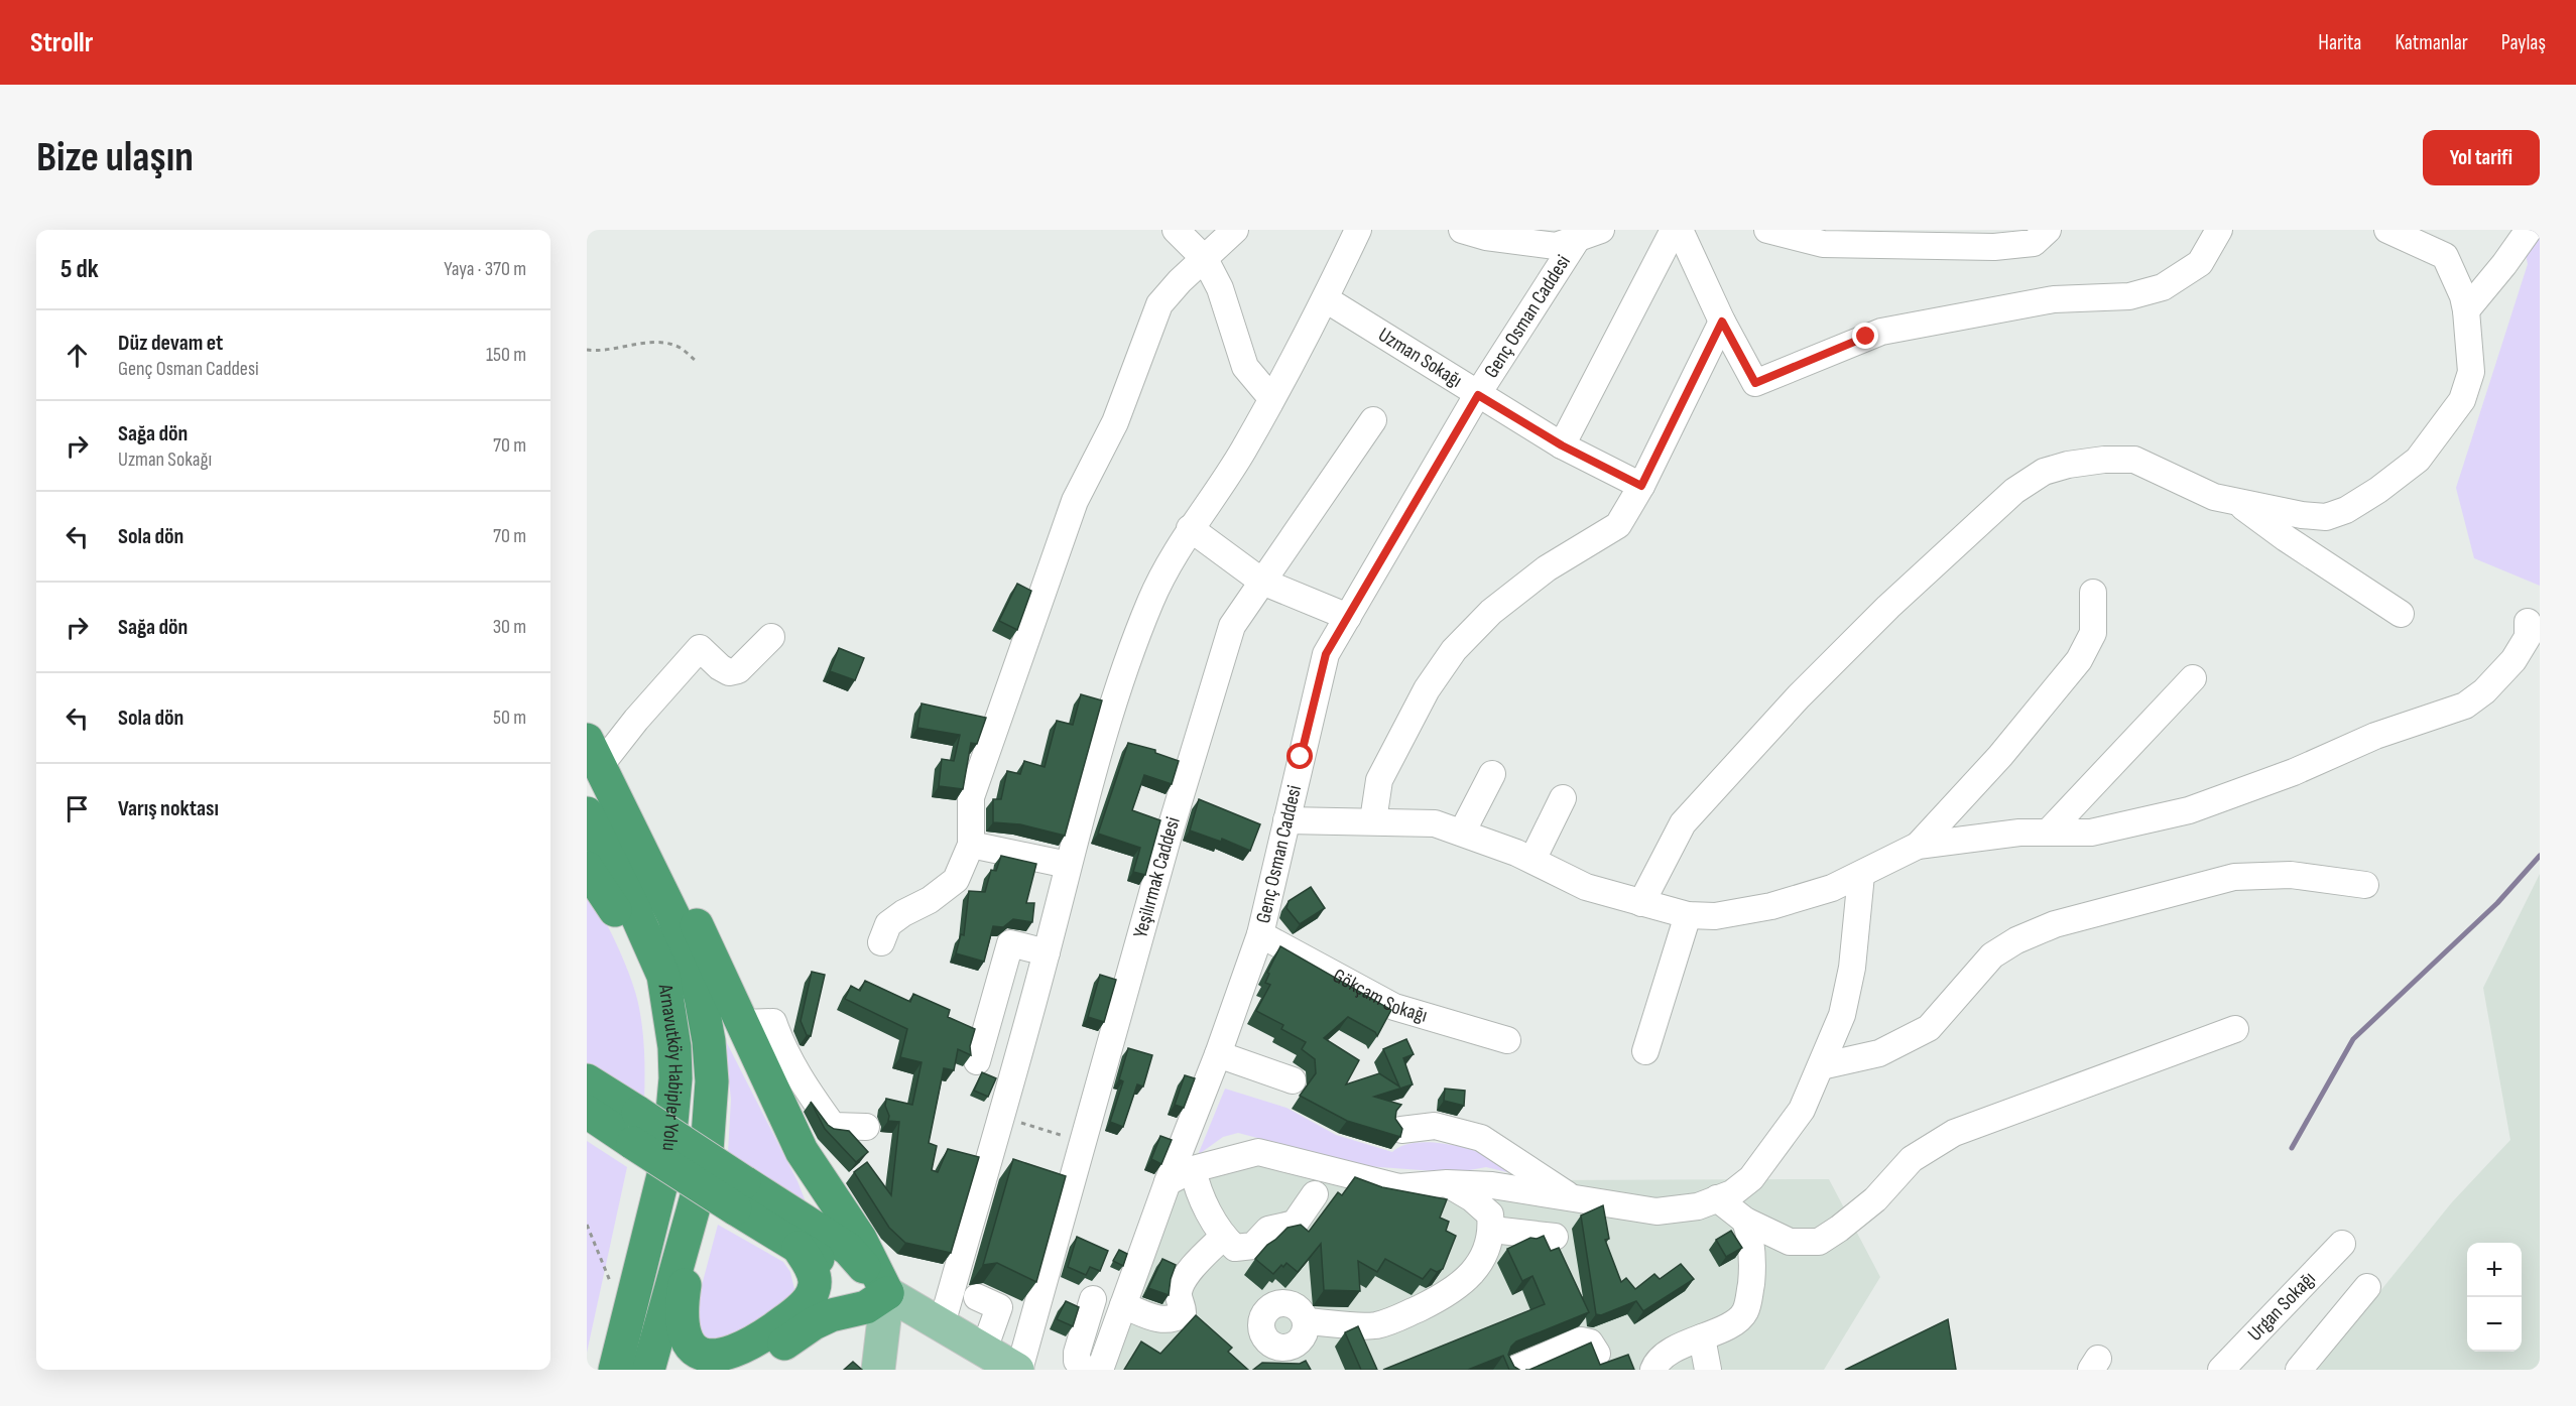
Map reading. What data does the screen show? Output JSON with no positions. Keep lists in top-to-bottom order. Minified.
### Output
{"streets":{"highway":["Arnavutköy Habipler Yolu"],"street":["Genç Osman Caddesi","Uzman Sokağı","Yeşilırmak Caddesi","Gökçam Sokağı","Urgan Sokağı"]},"crossings":[["Genç Osman Caddesi","Uzman Sokağı"],["Genç Osman Caddesi","Gökçam Sokağı"]],"page":{"header":"Strollr","nav":["Harita","Katmanlar","Paylaş"],"buttons":"Yol tarifi","title":"Bize ulaşın","heading":["5 dk","Yaya · 370 m"],"list":[["Düz devam et","Genç Osman Caddesi","150 m"],["Sağa dön","Uzman Sokağı","70 m"],["Sola dön","70 m"],["Sağa dön","30 m"],["Sola dön","50 m"],"Varış noktası"],"map_buttons":["+","−"]}}
